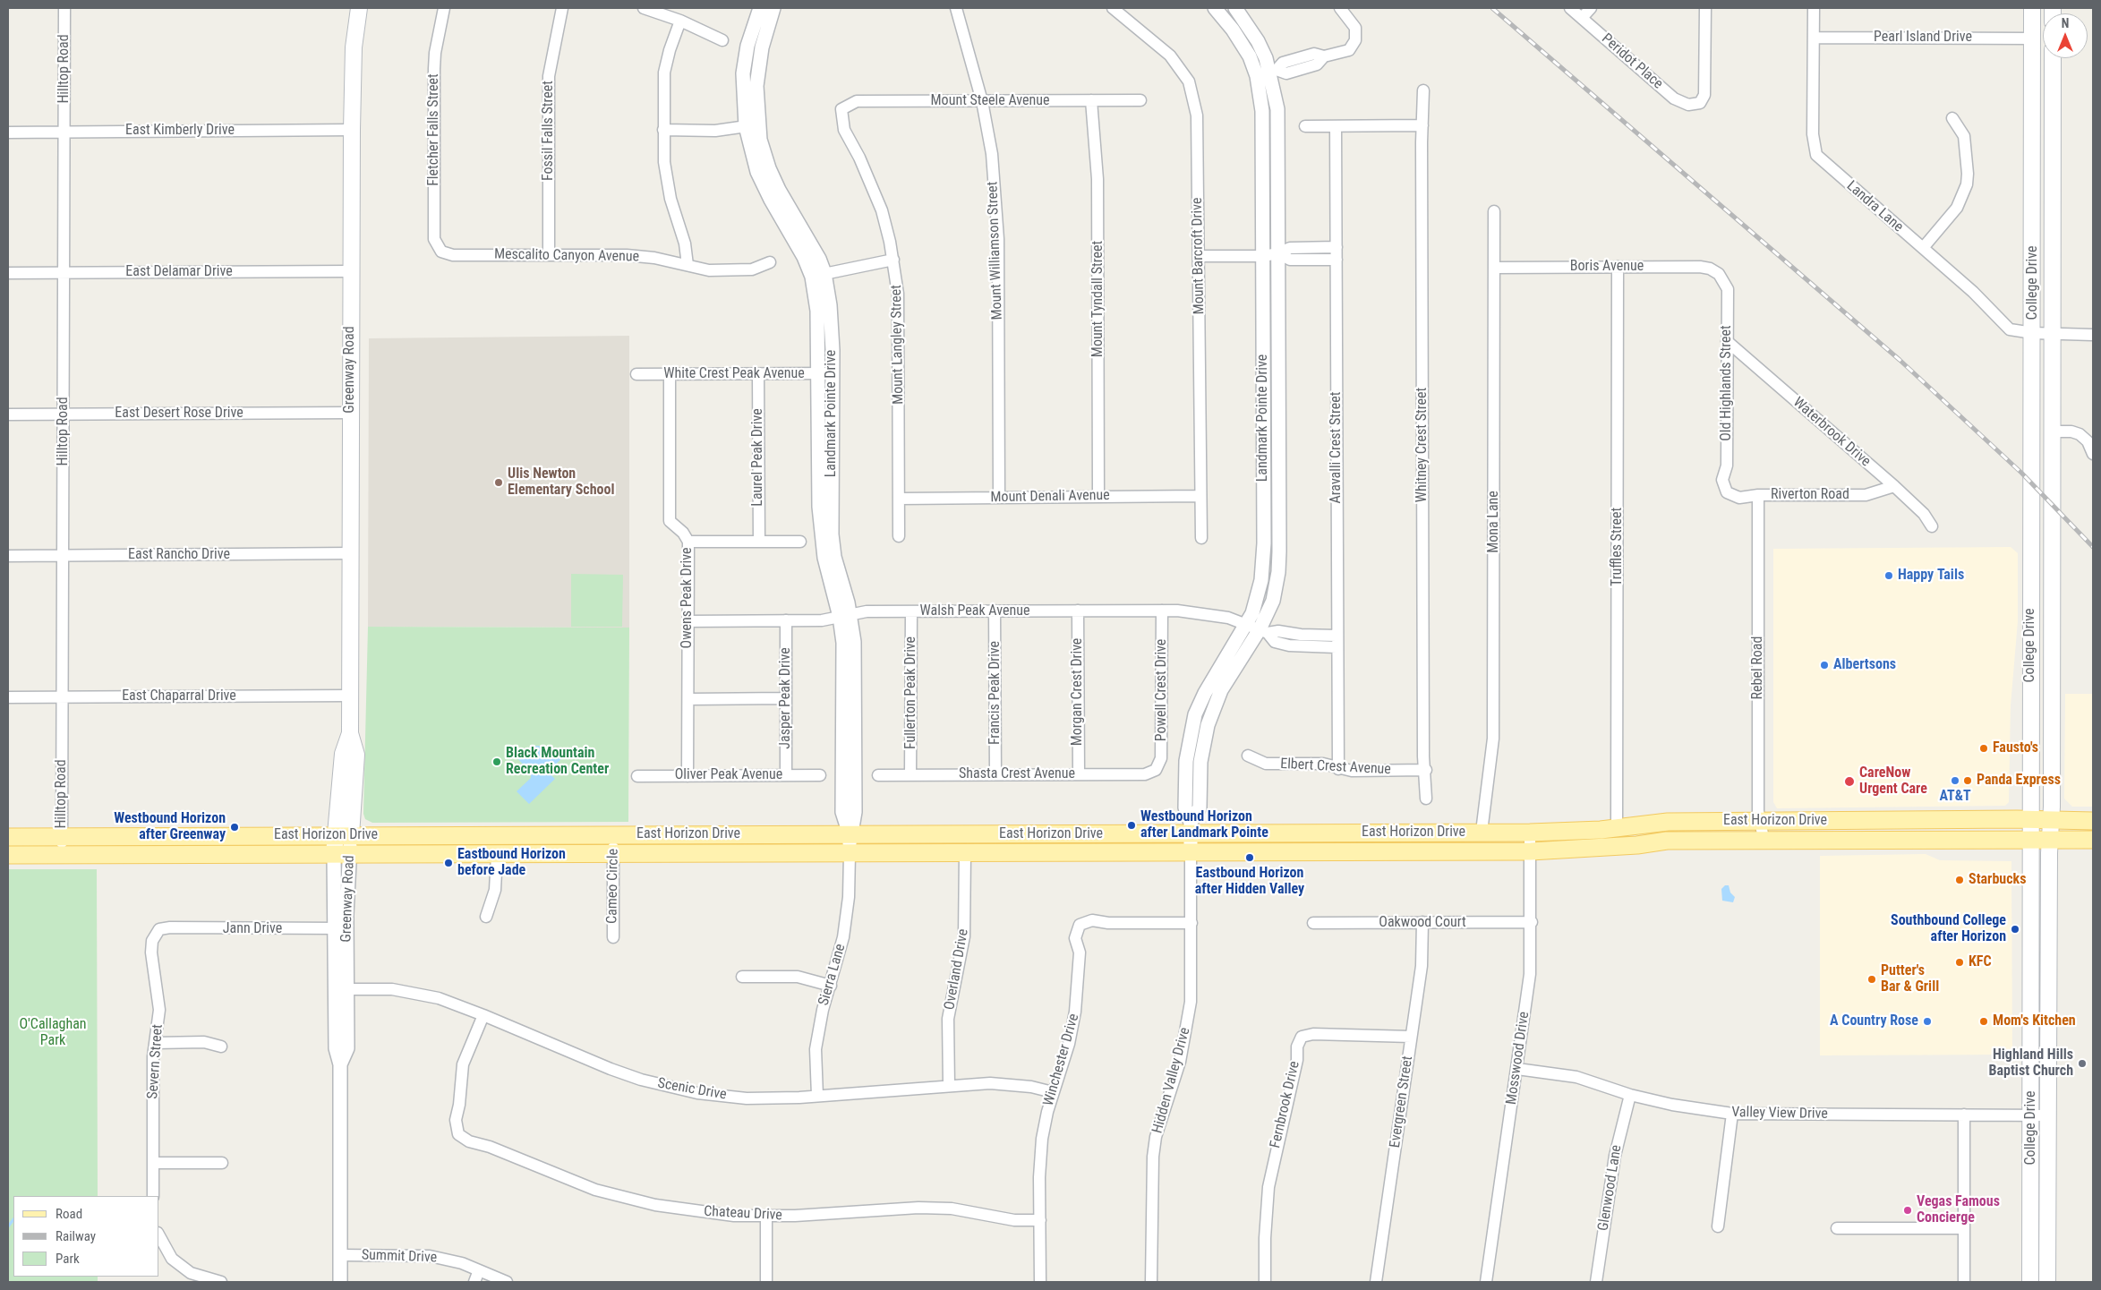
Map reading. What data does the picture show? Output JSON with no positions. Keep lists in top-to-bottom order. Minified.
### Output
{"streets":{"main road":["College Drive","Greenway Road","East Horizon Drive"],"street":["Pearl Island Drive","Peridot Place","Hilltop Road","Mount Steele Avenue","Fletcher Falls Street","East Kimberly Drive","Fossil Falls Street","Landra Lane","Mount Williamson Street","Mescalito Canyon Avenue","Mount Barcroft Drive","Boris Avenue","East Delamar Drive","Mount Tyndall Street","Mount Langley Street","White Crest Peak Avenue","Old Highlands Street","East Desert Rose Drive","Landmark Pointe Drive","Waterbrook Drive","Whitney Crest Street","Aravalli Crest Street","Laurel Peak Drive","Riverton Road","Mount Denali Avenue","Mona Lane","Truffles Street","East Rancho Drive","Owens Peak Drive","Walsh Peak Avenue","Rebel Road","Powell Crest Drive","Morgan Crest Drive","Fullerton Peak Drive","Francis Peak Drive","East Chaparral Drive","Jasper Peak Drive","Elbert Crest Avenue","Shasta Crest Avenue","Oliver Peak Avenue","Cameo Circle","Oakwood Court","Jann Drive","Overland Drive","Sierra Lane","Mosswood Drive","Winchester Drive","Severn Street","Hidden Valley Drive","Scenic Drive","Evergreen Street","Fernbrook Drive","Valley View Drive","Glenwood Lane","Chateau Drive","Summit Drive"]},"crossings":[["Pearl Island Drive","Landra Lane"],["Pearl Island Drive","College Drive"],["Hilltop Road","East Kimberly Drive"],["Hilltop Road","East Delamar Drive"],["Hilltop Road","East Desert Rose Drive"],["Hilltop Road","East Rancho Drive"],["Hilltop Road","East Chaparral Drive"],["Hilltop Road","East Horizon Drive"],["Mount Steele Avenue","Mount Williamson Street"],["Mount Steele Avenue","Mount Tyndall Street"],["Mount Steele Avenue","Mount Langley Street"],["Fletcher Falls Street","Mescalito Canyon Avenue"],["East Kimberly Drive","Greenway Road"],["Fossil Falls Street","Mescalito Canyon Avenue"],["Landra Lane","College Drive"],["Mount Williamson Street","Mount Denali Avenue"],["Mount Barcroft Drive","Mount Denali Avenue"],["Boris Avenue","Old Highlands Street"],["Boris Avenue","Mona Lane"],["Boris Avenue","Truffles Street"],["East Delamar Drive","Greenway Road"],["College Drive","East Horizon Drive"],["College Drive","Valley View Drive"],["Mount Tyndall Street","Mount Denali Avenue"],["Mount Langley Street","Mount Denali Avenue"],["Greenway Road","East Desert Rose Drive"],["Greenway Road","East Rancho Drive"],["Greenway Road","East Chaparral Drive"],["Greenway Road","East Horizon Drive"],["Greenway Road","Jann Drive"],["Greenway Road","Scenic Drive"],["Greenway Road","Summit Drive"],["White Crest Peak Avenue","Landmark Pointe Drive"],["White Crest Peak Avenue","Laurel Peak Drive"],["White Crest Peak Avenue","Owens Peak Drive"],["Old Highlands Street","Waterbrook Drive"],["Old Highlands Street","Riverton Road"],["Landmark Pointe Drive","Walsh Peak Avenue"],["Landmark Pointe Drive","East Horizon Drive"],["Landmark Pointe Drive","Sierra Lane"],["Landmark Pointe Drive","Hidden Valley Drive"],["Waterbrook Drive","Riverton Road"],["Whitney Crest Street","Elbert Crest Avenue"],["Aravalli Crest Street","Elbert Crest Avenue"],["Riverton Road","Rebel Road"],["Mona Lane","East Horizon Drive"],["Truffles Street","East Horizon Drive"],["Owens Peak Drive","Walsh Peak Avenue"],["Owens Peak Drive","Oliver Peak Avenue"],["Walsh Peak Avenue","Powell Crest Drive"],["Walsh Peak Avenue","Morgan Crest Drive"],["Walsh Peak Avenue","Fullerton Peak Drive"],["Walsh Peak Avenue","Francis Peak Drive"],["Walsh Peak Avenue","Jasper Peak Drive"],["Rebel Road","East Horizon Drive"],["Powell Crest Drive","Shasta Crest Avenue"],["Morgan Crest Drive","Shasta Crest Avenue"],["Fullerton Peak Drive","Shasta Crest Avenue"],["Francis Peak Drive","Shasta Crest Avenue"],["Jasper Peak Drive","Oliver Peak Avenue"],["East Horizon Drive","Cameo Circle"],["East Horizon Drive","Overland Drive"],["East Horizon Drive","Sierra Lane"],["East Horizon Drive","Mosswood Drive"],["East Horizon Drive","Hidden Valley Drive"],["Oakwood Court","Mosswood Drive"],["Oakwood Court","Evergreen Street"],["Jann Drive","Severn Street"],["Overland Drive","Scenic Drive"],["Sierra Lane","Scenic Drive"],["Mosswood Drive","Valley View Drive"],["Winchester Drive","Hidden Valley Drive"],["Winchester Drive","Scenic Drive"],["Winchester Drive","Chateau Drive"],["Scenic Drive","Chateau Drive"],["Evergreen Street","Fernbrook Drive"],["Valley View Drive","Glenwood Lane"]],"parks":["O'Callaghan Park"],"places":["Ulis Newton Elementary School","Happy Tails","Albertsons","Fausto's","Black Mountain Recreation Center","AT&T","Panda Express","CareNow Urgent Care","Westbound Horizon after Landmark Pointe","Westbound Horizon after Greenway","Eastbound Horizon after Hidden Valley","Eastbound Horizon before Jade","Starbucks","Southbound College after Horizon","KFC","Putter's Bar & Grill","A Country Rose","Mom's Kitchen","Highland Hills Baptist Church","Vegas Famous Concierge"],"legend":["Road","Railway","Park"],"north":"top"}
